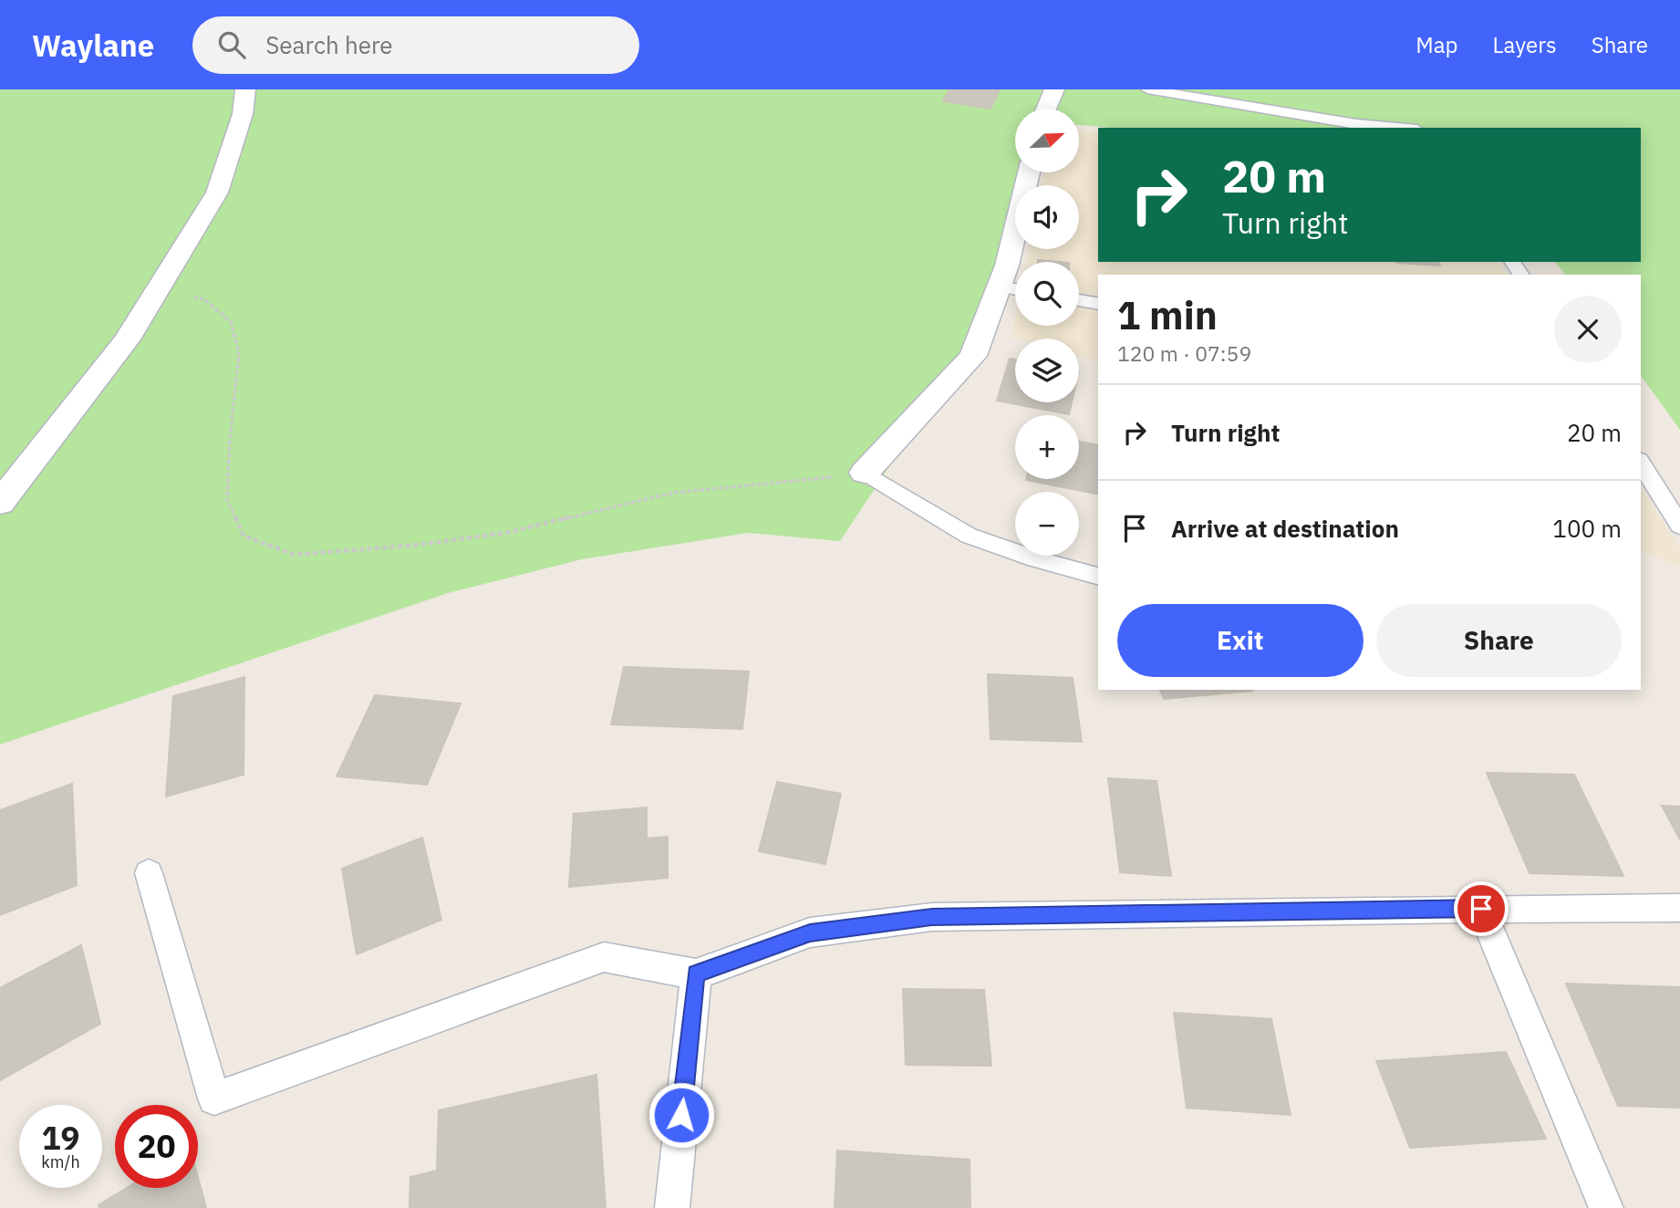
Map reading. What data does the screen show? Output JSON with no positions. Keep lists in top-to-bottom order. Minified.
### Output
{"north":"top right","page":{"header":"Waylane","search":"Search here","nav":["Map","Layers","Share"],"map_buttons":["+","−"],"turn":["20 m","Turn right"],"heading":["1 min","120 m · 07:59"],"list":[{"name":"Turn right","value":"20 m"},{"name":"Arrive at destination","value":"100 m"}],"buttons":["Exit","Share"],"speed":"19 km/h","limit":"20"}}
